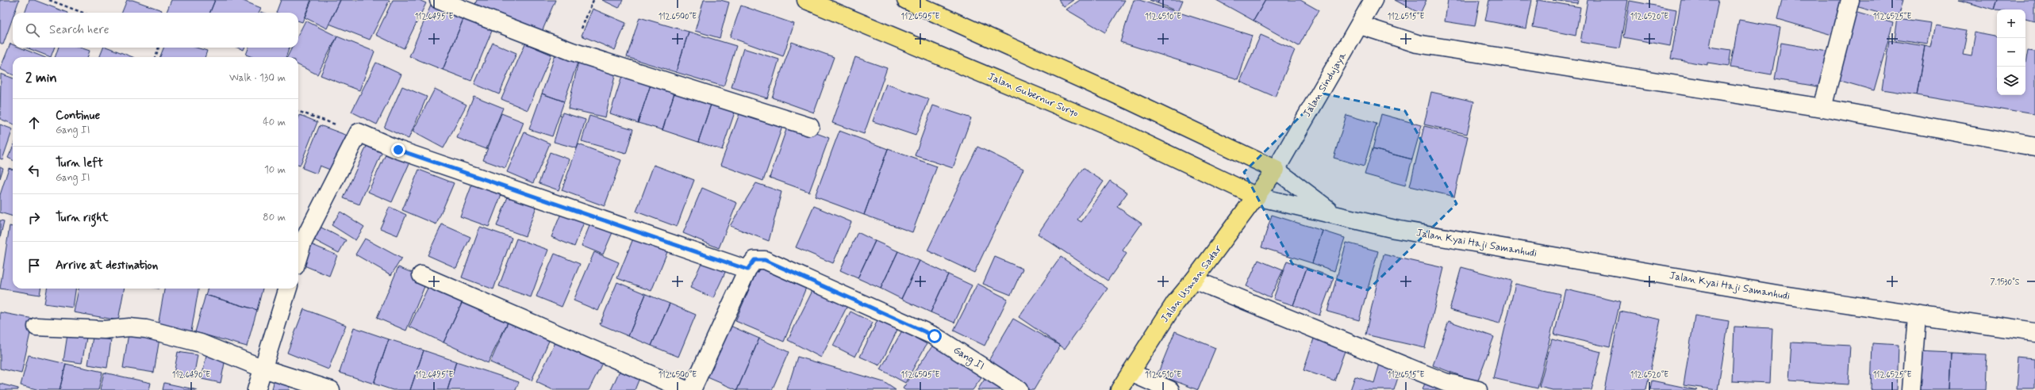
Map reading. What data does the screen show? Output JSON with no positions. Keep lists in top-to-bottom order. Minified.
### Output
{"streets":{"highway":["Jalan Gubernur Suryo","Jalan Usman Sadar"],"street":["Jalan Sindujaya","Jalan Kyai Haji Samanhudi","Gang II"]},"crossings":[["Jalan Sindujaya","Jalan Kyai Haji Samanhudi"],["Jalan Sindujaya","Jalan Usman Sadar"],["Jalan Gubernur Suryo","Jalan Kyai Haji Samanhudi"],["Jalan Gubernur Suryo","Jalan Usman Sadar"],["Jalan Kyai Haji Samanhudi","Jalan Usman Sadar"]],"page":{"map_buttons":["+","−"],"search":"Search here","heading":["2 min","Walk · 130 m"],"list":[["Continue","Gang II","40 m"],["Turn left","Gang II","10 m"],["Turn right","80 m"],"Arrive at destination"]},"coordinates":["112.6495°E","112.6500°E","112.6505°E","112.6510°E","112.6515°E","112.6520°E","112.6525°E","7.1530°S","112.6490°E"]}
